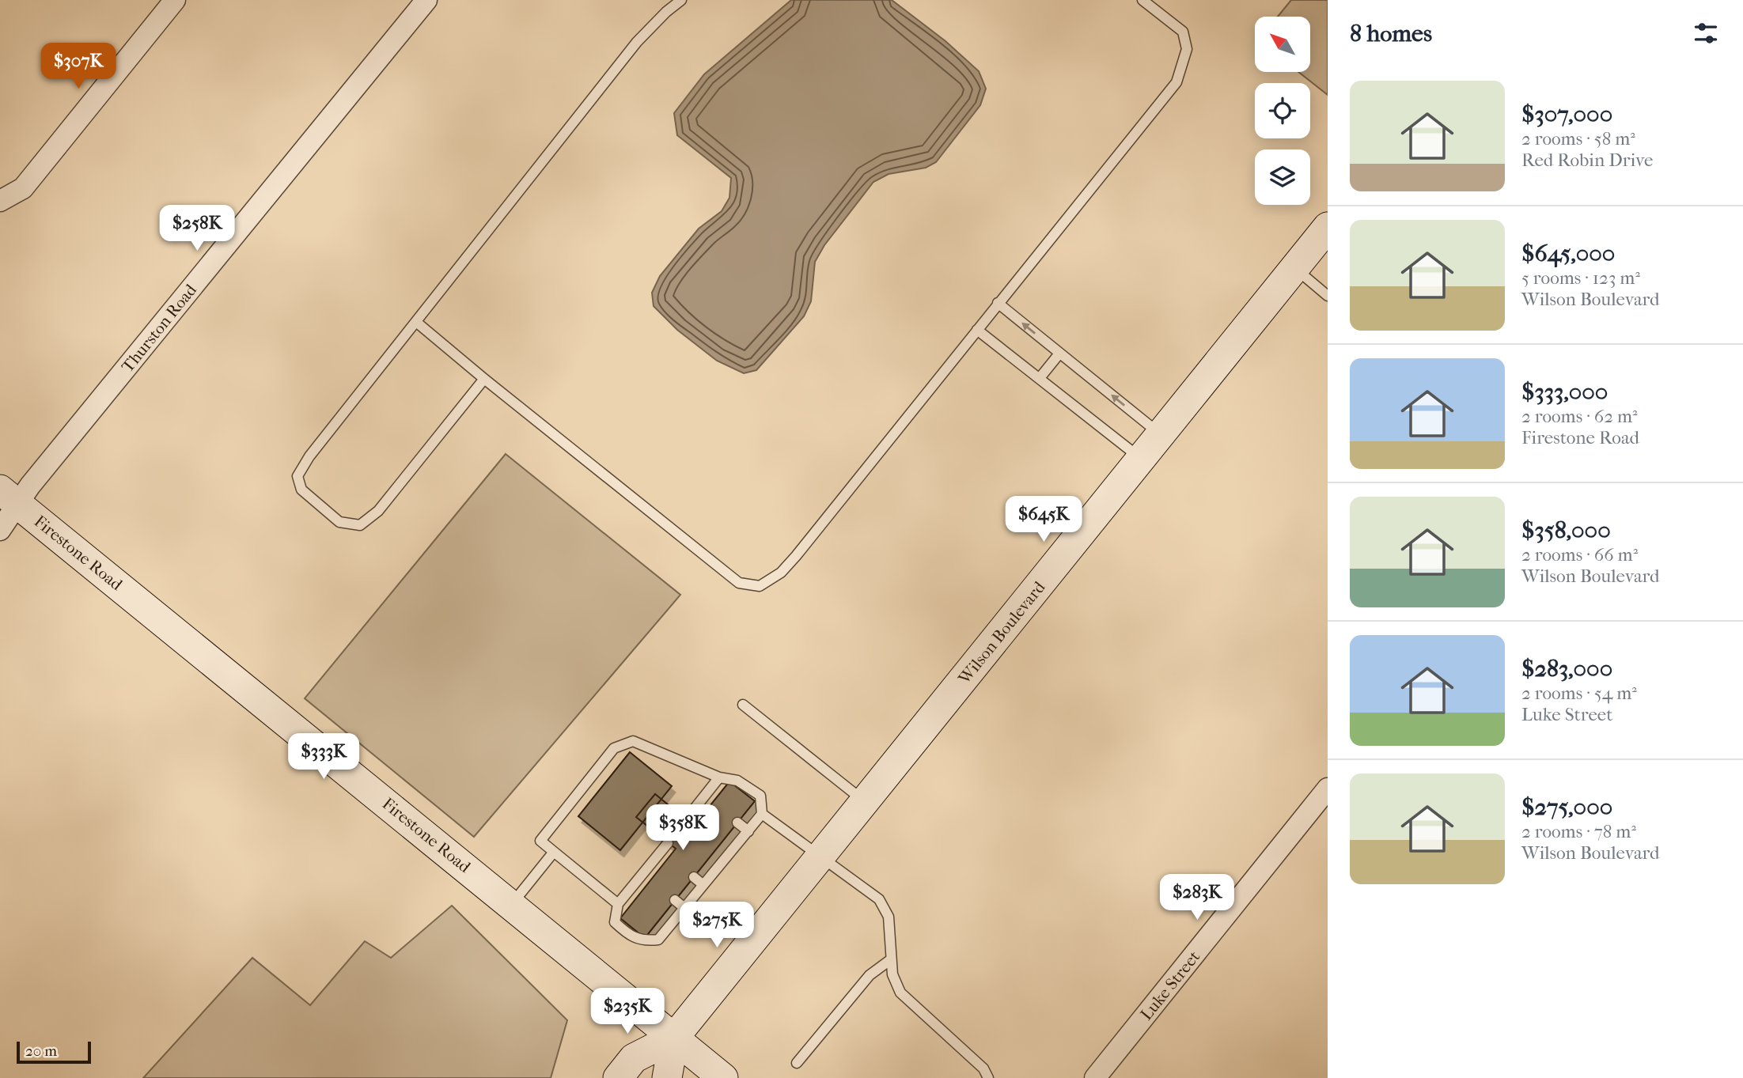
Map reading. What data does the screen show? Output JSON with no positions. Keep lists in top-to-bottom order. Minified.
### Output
{"streets":{"main road":["Firestone Road","Wilson Boulevard"],"street":["Thurston Road","Luke Street"]},"crossings":[["Thurston Road","Firestone Road"],["Firestone Road","Wilson Boulevard"]],"scale_bar":"20 m","north":"top left","page":{"heading":"8 homes","price":["$307K","$258K","$645K","$333K","$358K","$283K","$275K","$235K"],"list":[{"name":"$307,000","note":"2 rooms · 58 m² · Red Robin Drive"},{"name":"$645,000","note":"5 rooms · 123 m² · Wilson Boulevard"},{"name":"$333,000","note":"2 rooms · 62 m² · Firestone Road"},{"name":"$358,000","note":"2 rooms · 66 m² · Wilson Boulevard"},{"name":"$283,000","note":"2 rooms · 54 m² · Luke Street"},{"name":"$275,000","note":"2 rooms · 78 m² · Wilson Boulevard"}],"scale":"20 m"}}
